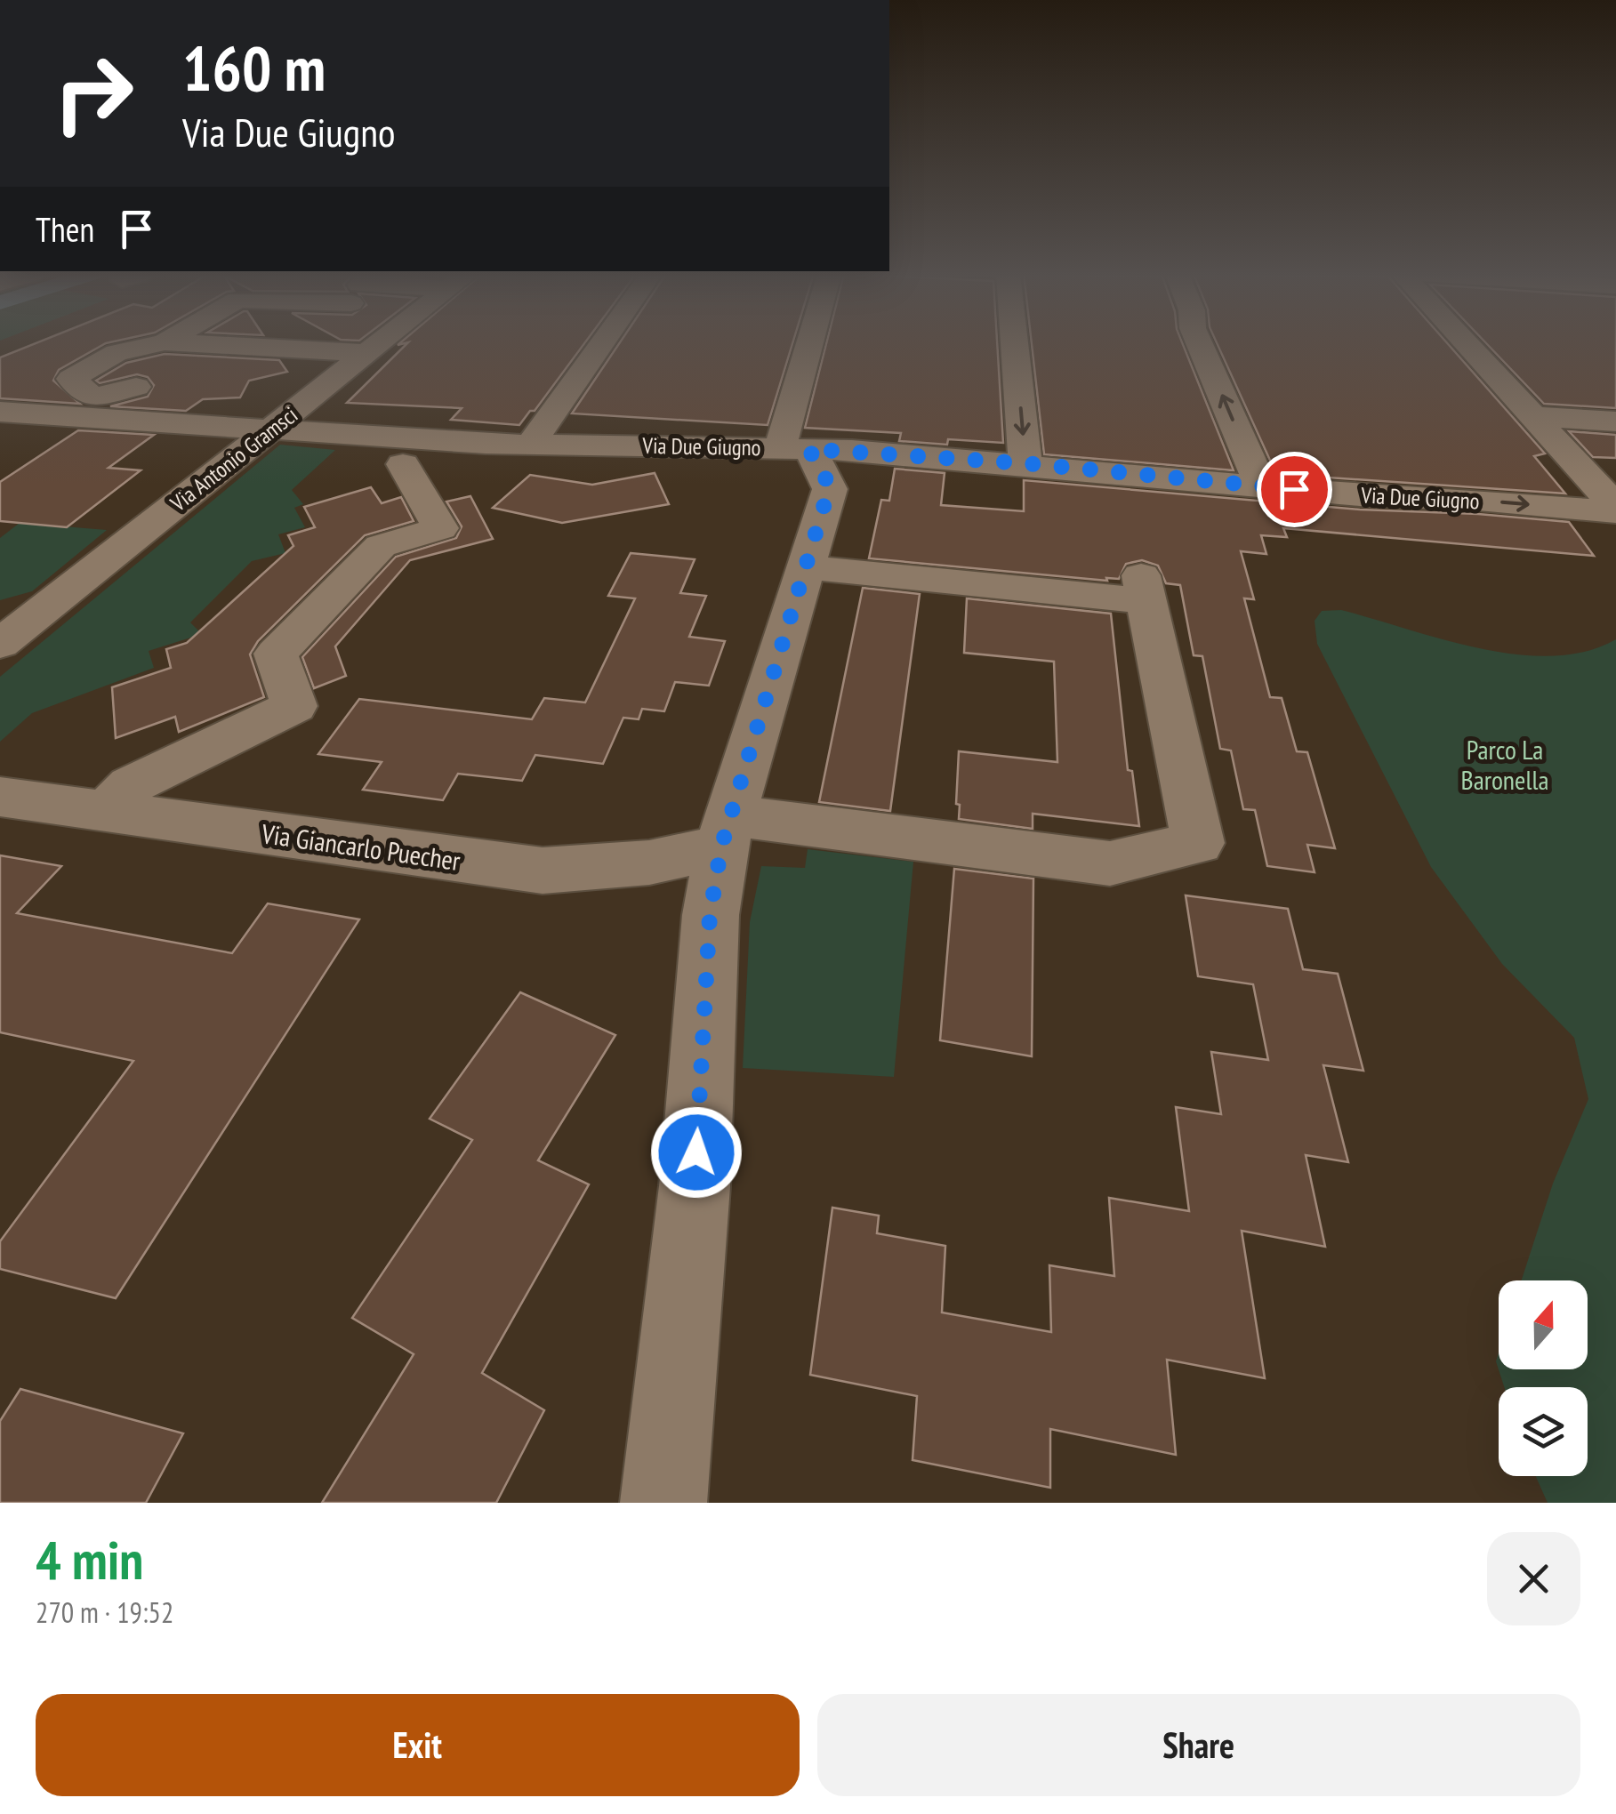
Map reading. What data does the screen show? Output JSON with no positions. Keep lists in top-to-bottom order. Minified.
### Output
{"streets":{"street":["Via Due Giugno","Via Antonio Gramsci","Via Giancarlo Puecher"]},"crossings":[["Via Due Giugno","Via Antonio Gramsci"]],"parks":["Parco La Baronella"],"north":"top","page":{"turn":["160 m","Via Due Giugno"],"then":"Then","heading":["4 min","270 m · 19:52"],"buttons":["Exit","Share"]}}
